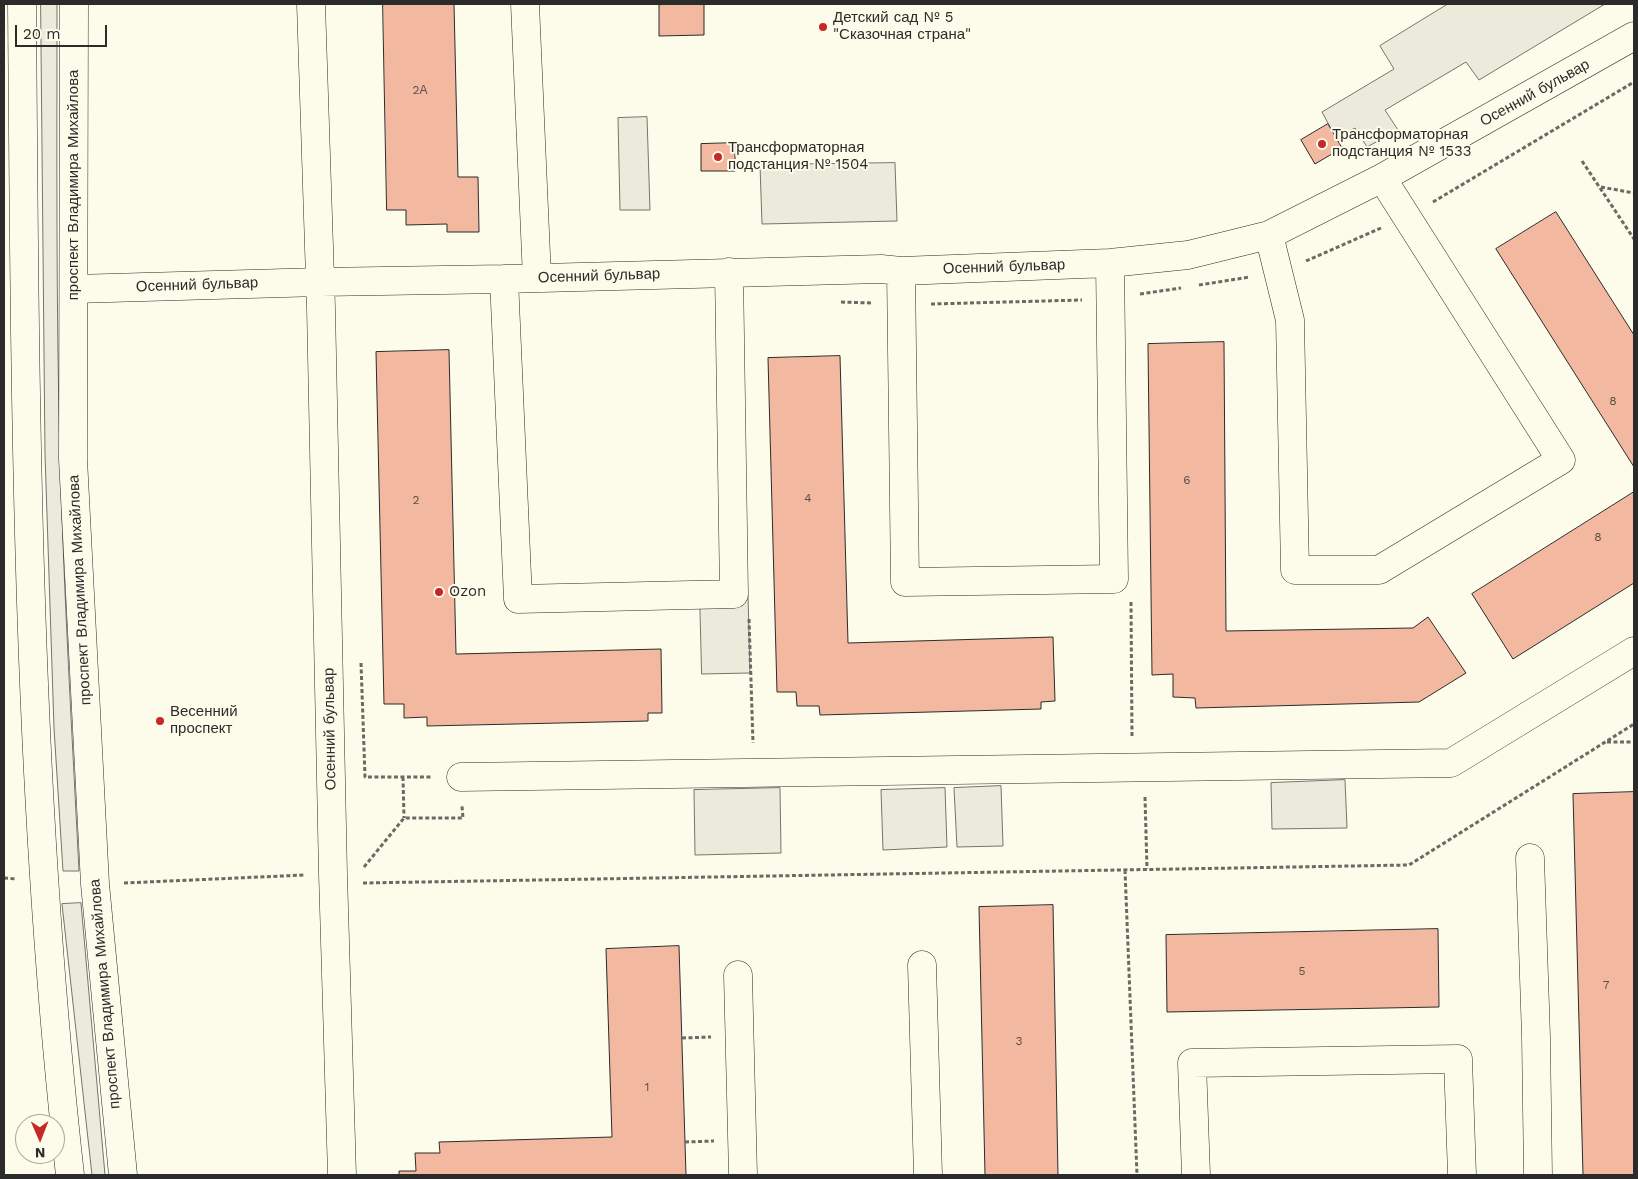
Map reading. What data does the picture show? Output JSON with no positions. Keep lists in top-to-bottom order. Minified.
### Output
{"streets":{"street":["Осенний бульвар","проспект Владимира Михайлова"]},"crossings":[["Осенний бульвар","проспект Владимира Михайлова"]],"places":["Детский сад № 5 \"Сказочная страна\"","Трансформаторная подстанция № 1533","Трансформаторная подстанция № 1504","Ozon","Весенний проспект"],"house_numbers":["2А","8","6","4","2","8","5","7","3","1"],"scale_bar":"20 m","north":"bottom"}
